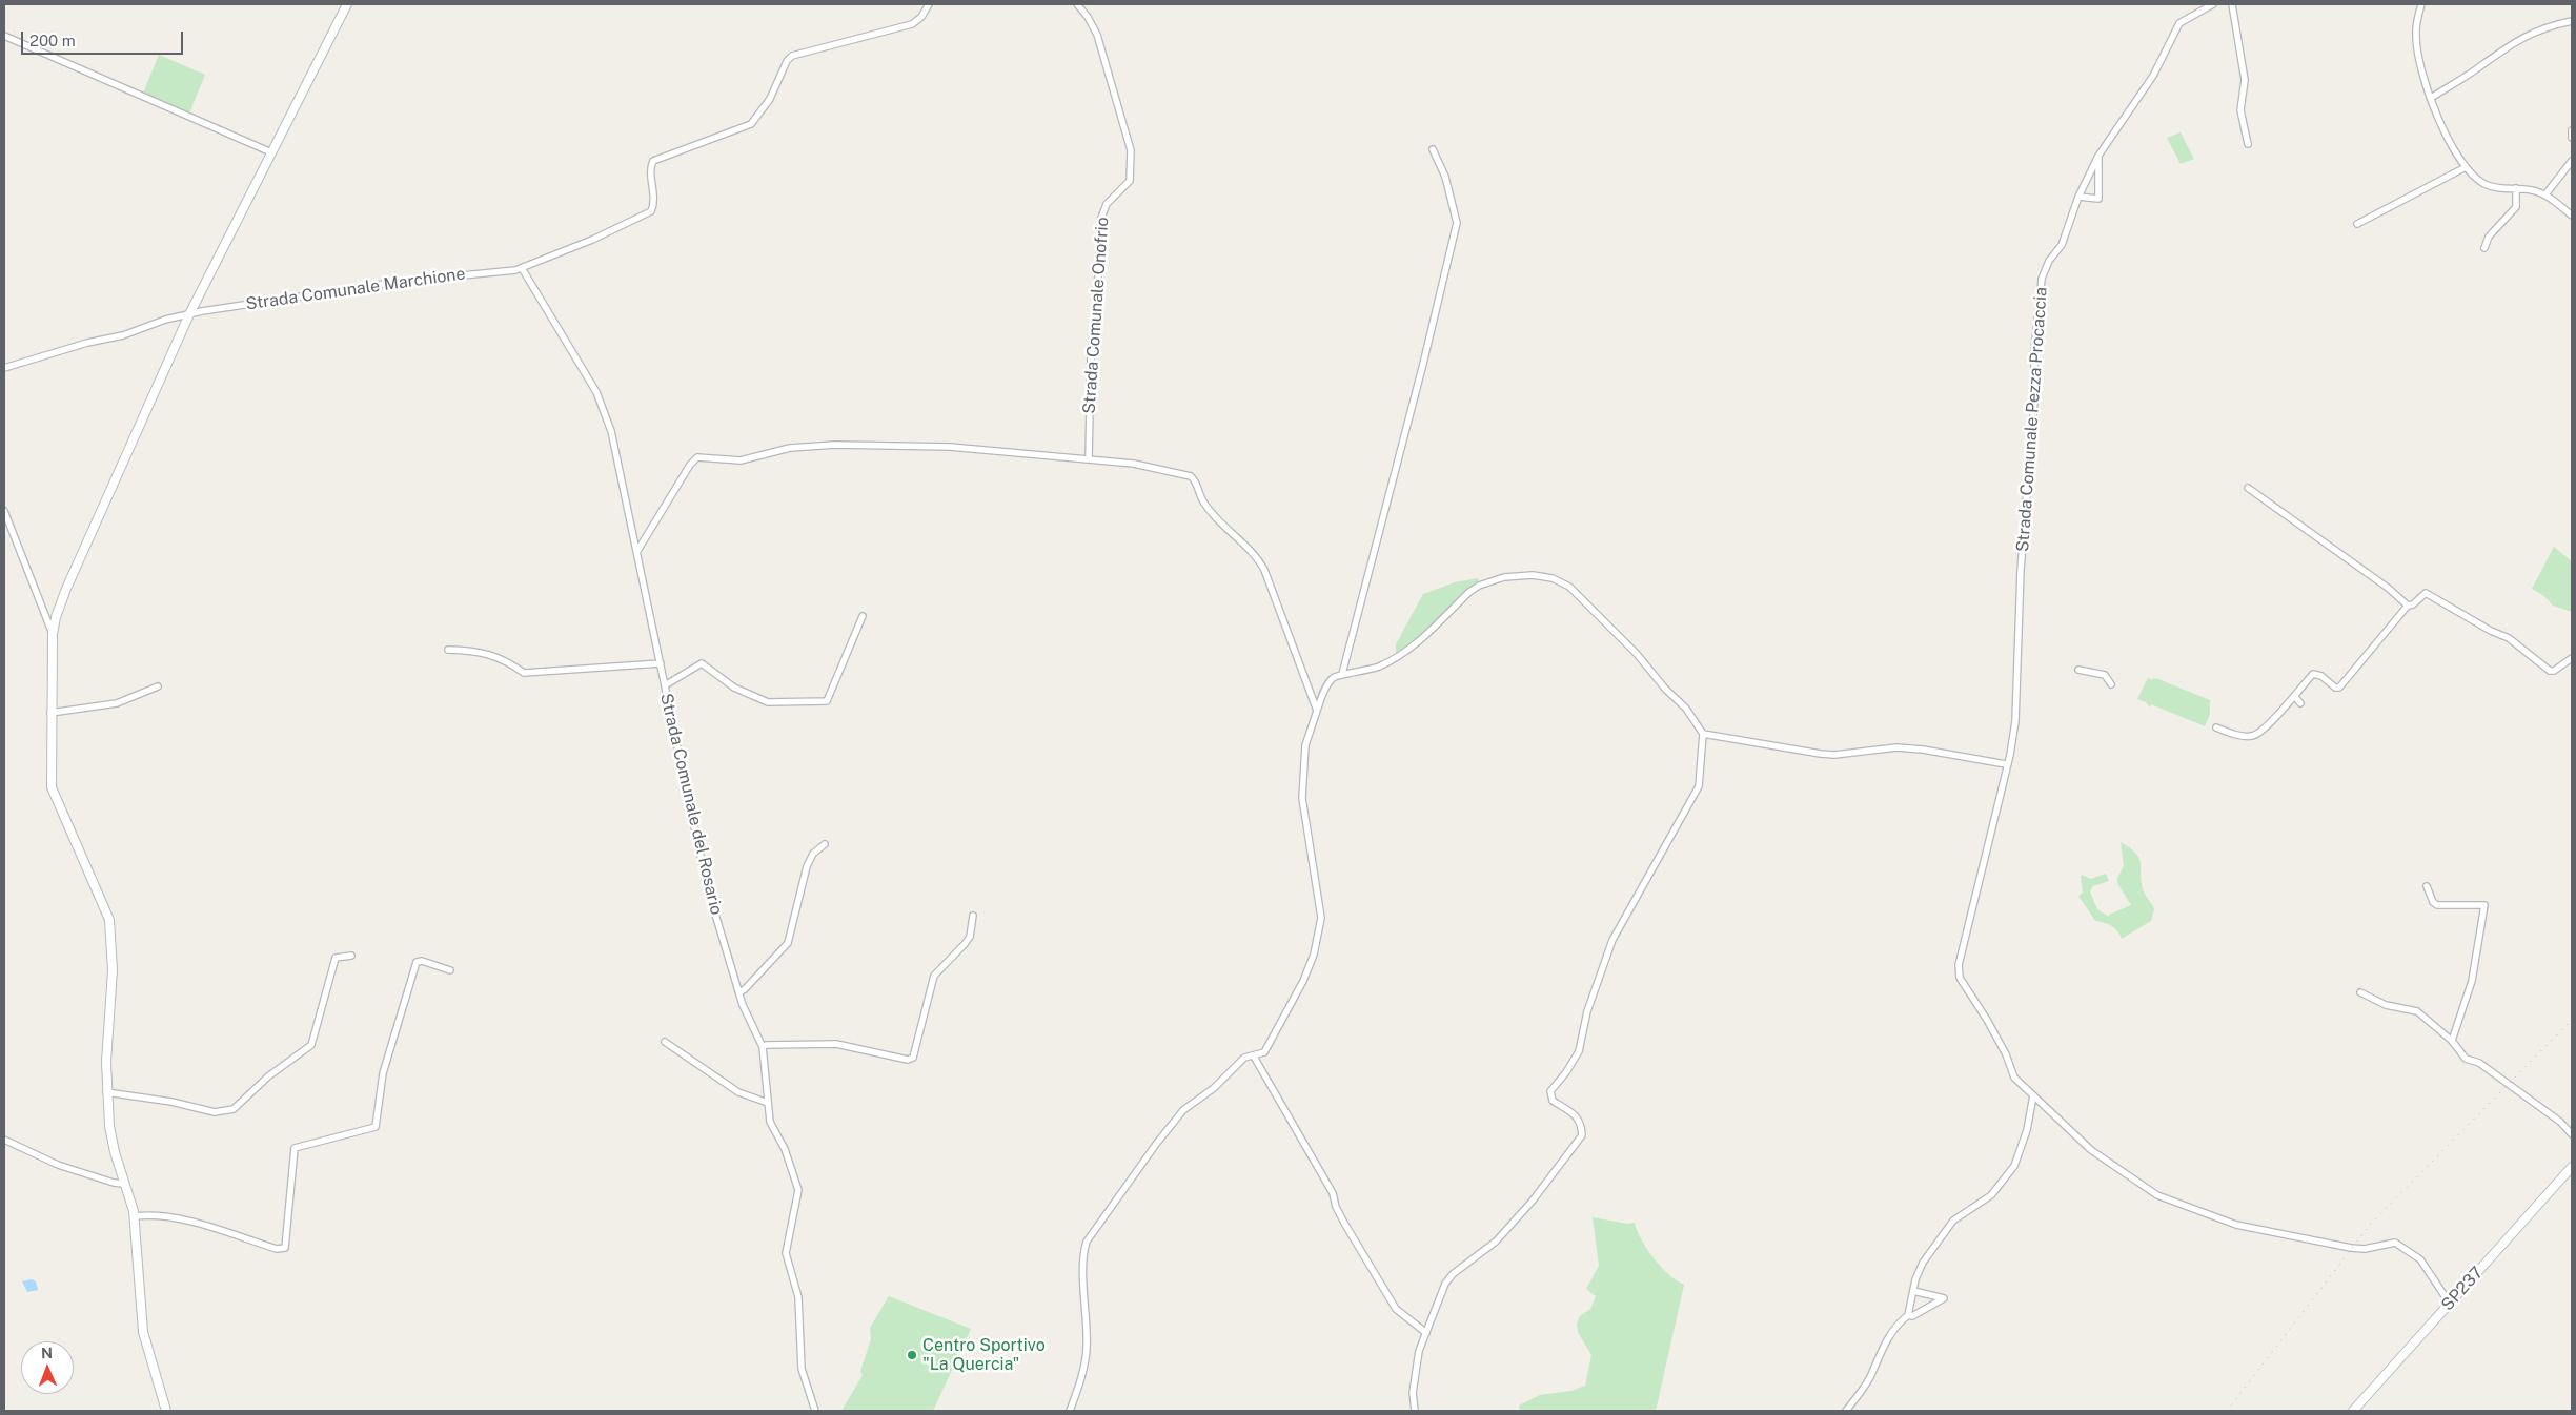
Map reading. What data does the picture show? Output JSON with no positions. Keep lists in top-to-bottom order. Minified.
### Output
{"streets":{"main road":["SP237"],"street":["Strada Comunale Marchione","Strada Comunale Onofrio","Strada Comunale Pezza Procaccia","Strada Comunale del Rosario"]},"crossings":[["Strada Comunale Marchione","Strada Comunale del Rosario"],["Strada Comunale Pezza Procaccia","SP237"]],"places":["Centro Sportivo \"La Quercia\""],"scale_bar":"200 m","north":"top"}
